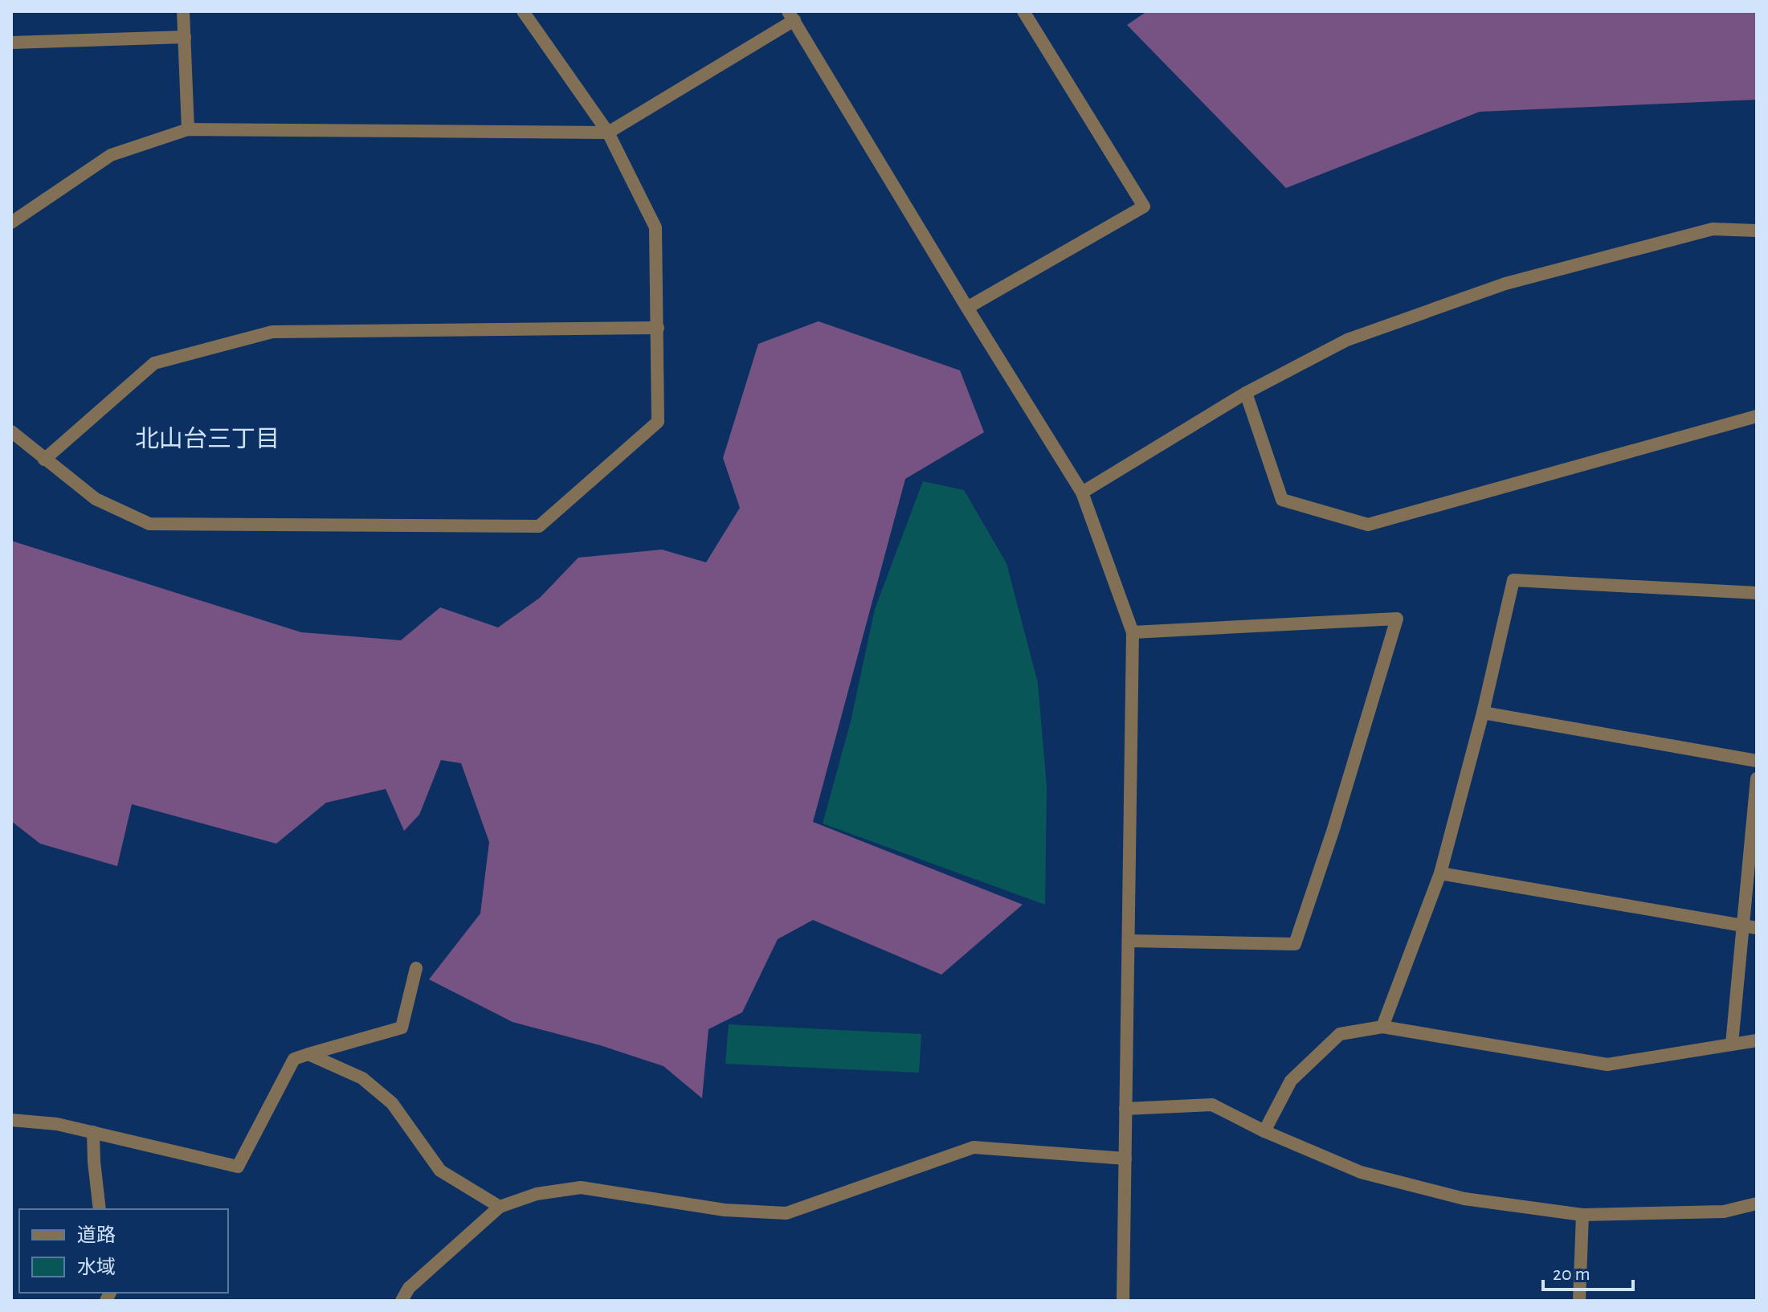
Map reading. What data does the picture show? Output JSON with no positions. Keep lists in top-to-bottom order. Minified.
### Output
{"districts":["北山台三丁目"],"legend":["道路","水域"],"scale_bar":"20 m"}
